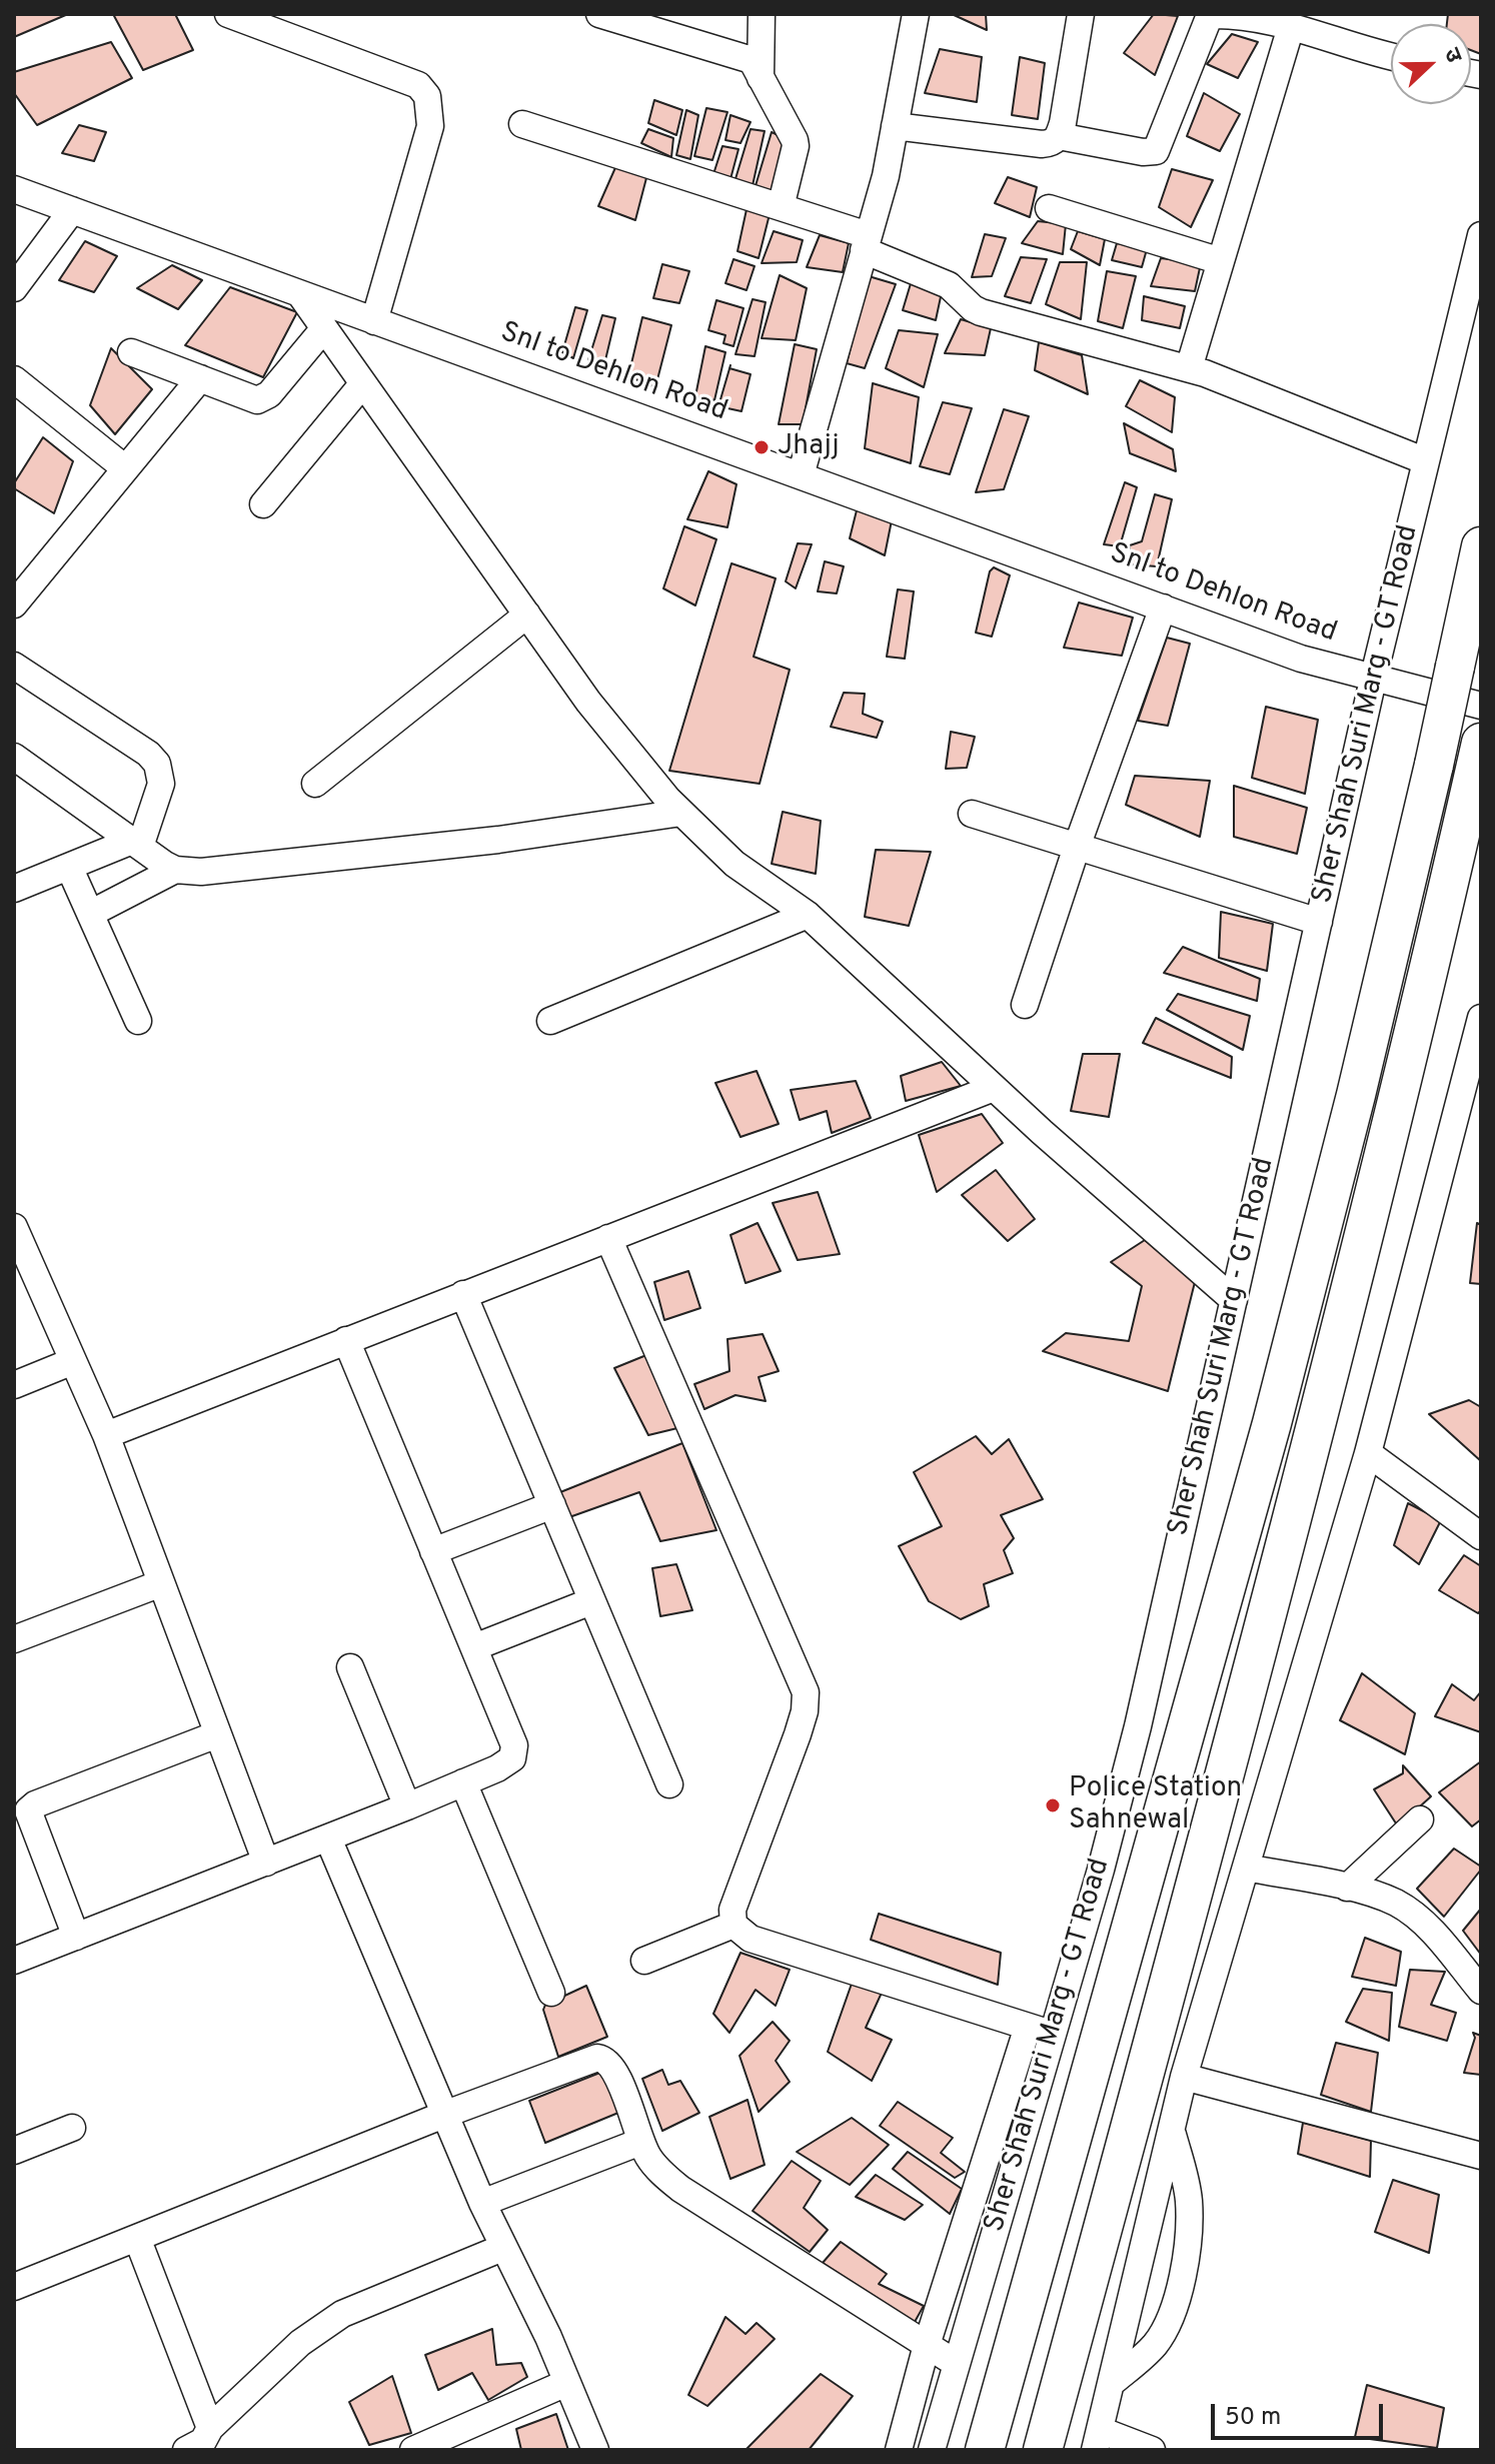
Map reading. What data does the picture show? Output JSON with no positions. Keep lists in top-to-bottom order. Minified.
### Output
{"streets":{"highway":["Sher Shah Suri Marg - GT Road"],"street":["Snl to Dehlon Road"]},"crossings":[["Snl to Dehlon Road","Sher Shah Suri Marg - GT Road"]],"places":["Jhajj","Police Station Sahnewal"],"scale_bar":"50 m","north":"right"}
